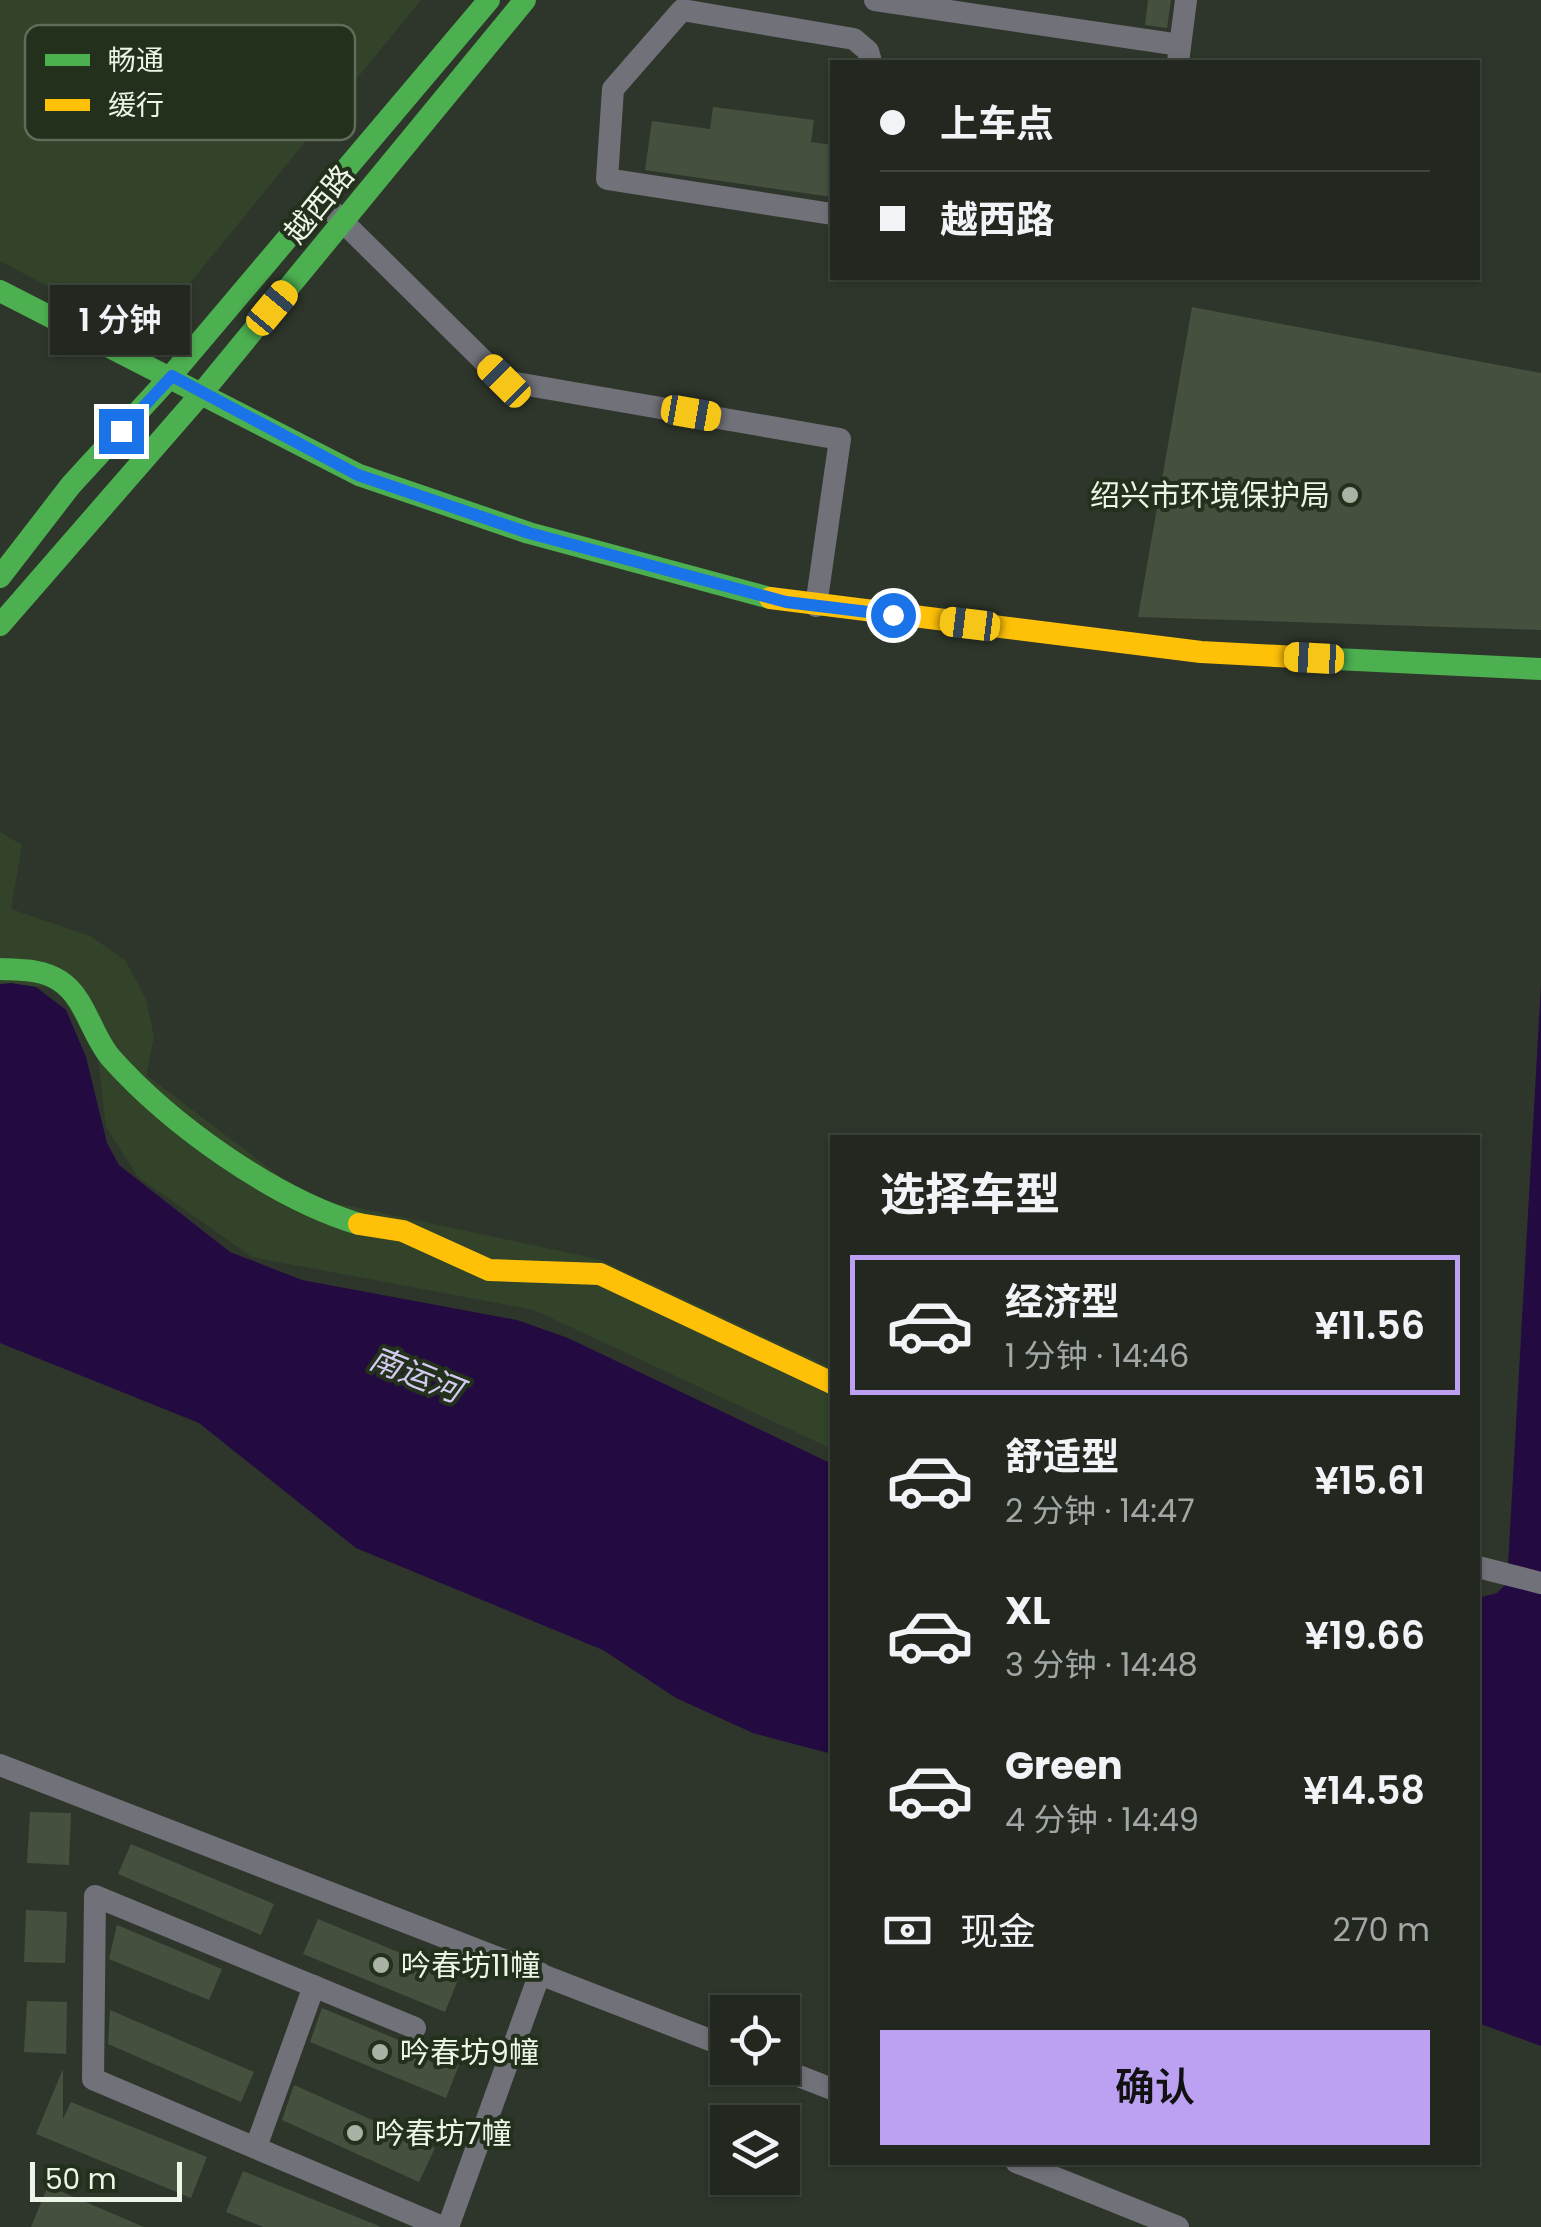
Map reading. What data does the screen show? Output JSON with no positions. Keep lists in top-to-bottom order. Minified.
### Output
{"streets":{"street":["越西路"]},"water":["南运河"],"places":["绍兴市环境保护局","吟春坊11幢","吟春坊9幢","吟春坊7幢"],"legend":["畅通","缓行"],"scale_bar":"50 m","page":{"banner":["上车点","越西路"],"bubble":"1 分钟","heading":"选择车型","list":[{"name":"经济型","note":"1 分钟 · 14:46","value":"¥11.56"},{"name":"舒适型","note":"2 分钟 · 14:47","value":"¥15.61"},{"name":"XL","note":"3 分钟 · 14:48","value":"¥19.66"},{"name":"Green","note":"4 分钟 · 14:49","value":"¥14.58"}],"pay":["现金","270 m"],"buttons":"确认","scale":"50 m"}}
